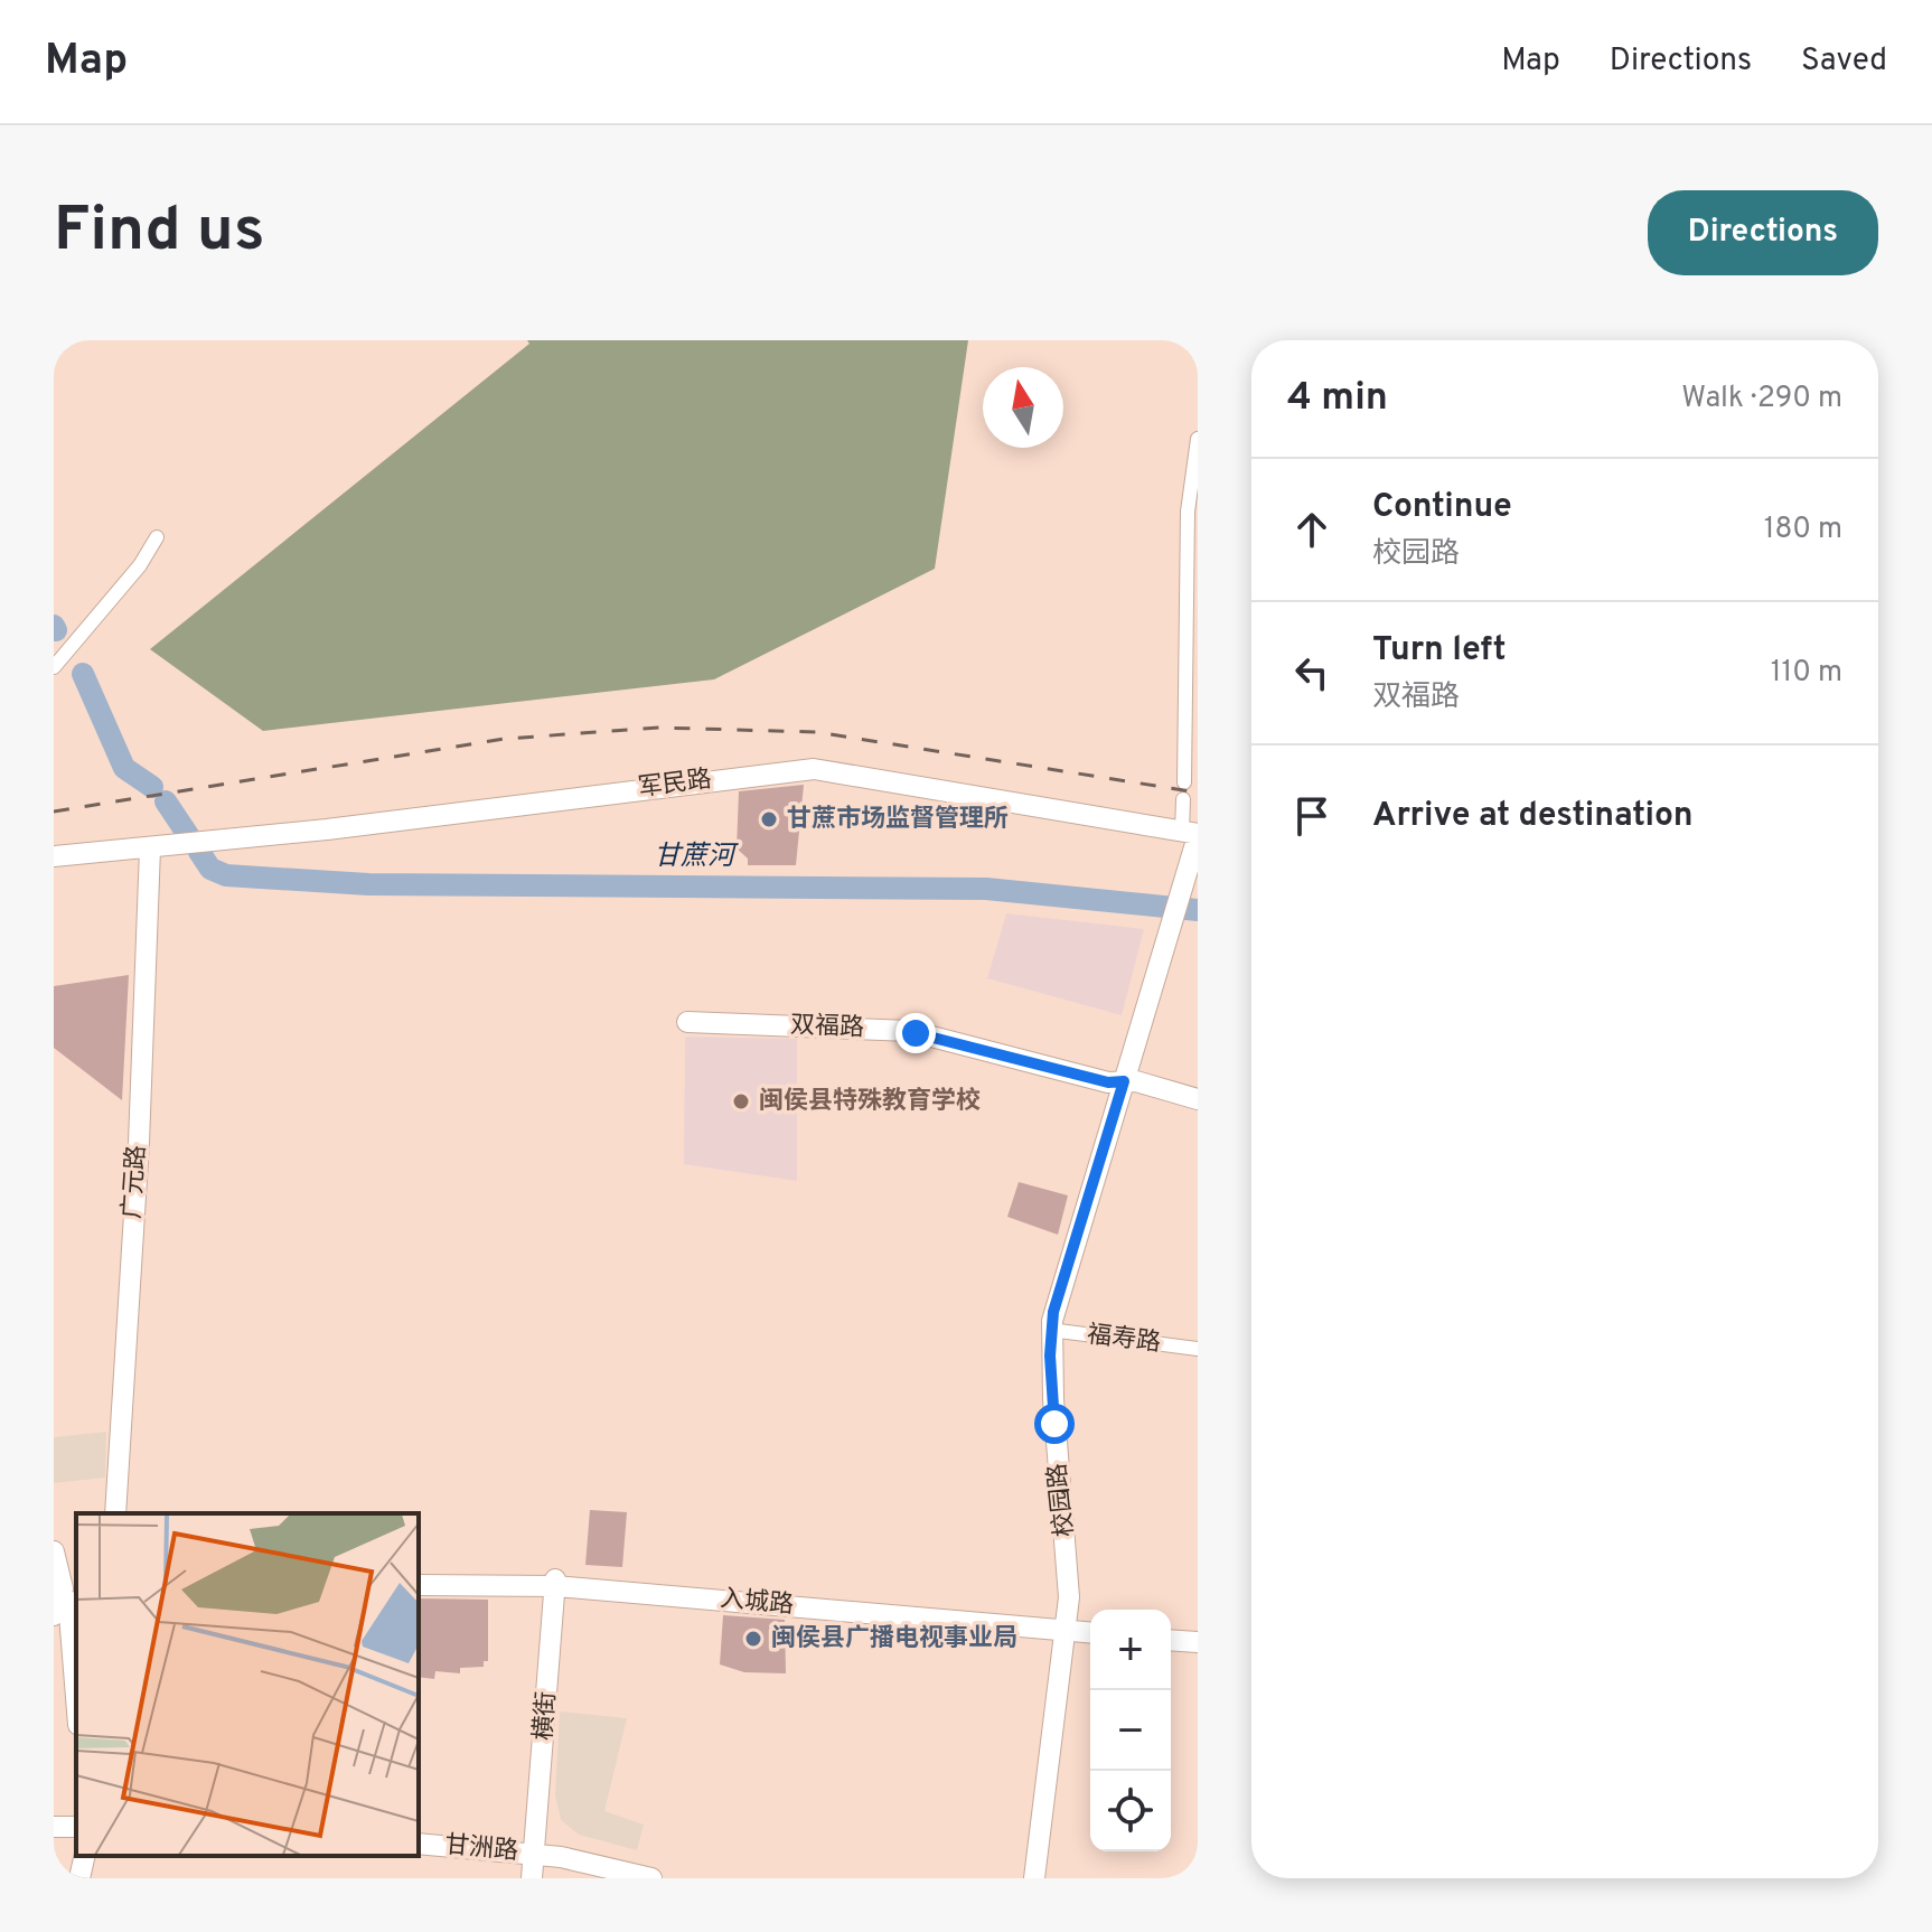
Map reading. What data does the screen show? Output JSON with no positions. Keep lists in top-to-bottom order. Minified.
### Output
{"streets":{"street":["军民路","双福路","广元路","福寿路","校园路","入城路","横街","甘洲路"]},"crossings":[["军民路","广元路"],["军民路","校园路"],["双福路","校园路"],["福寿路","校园路"],["校园路","入城路"],["入城路","横街"],["横街","甘洲路"]],"water":["甘蔗河"],"places":["甘蔗市场监督管理所","闽侯县特殊教育学校","闽侯县广播电视事业局"],"north":"top","page":{"header":"Map","nav":["Map","Directions","Saved"],"buttons":"Directions","title":"Find us","heading":["4 min","Walk · 290 m"],"list":[["Continue","校园路","180 m"],["Turn left","双福路","110 m"],"Arrive at destination"],"map_buttons":["+","−"]}}
